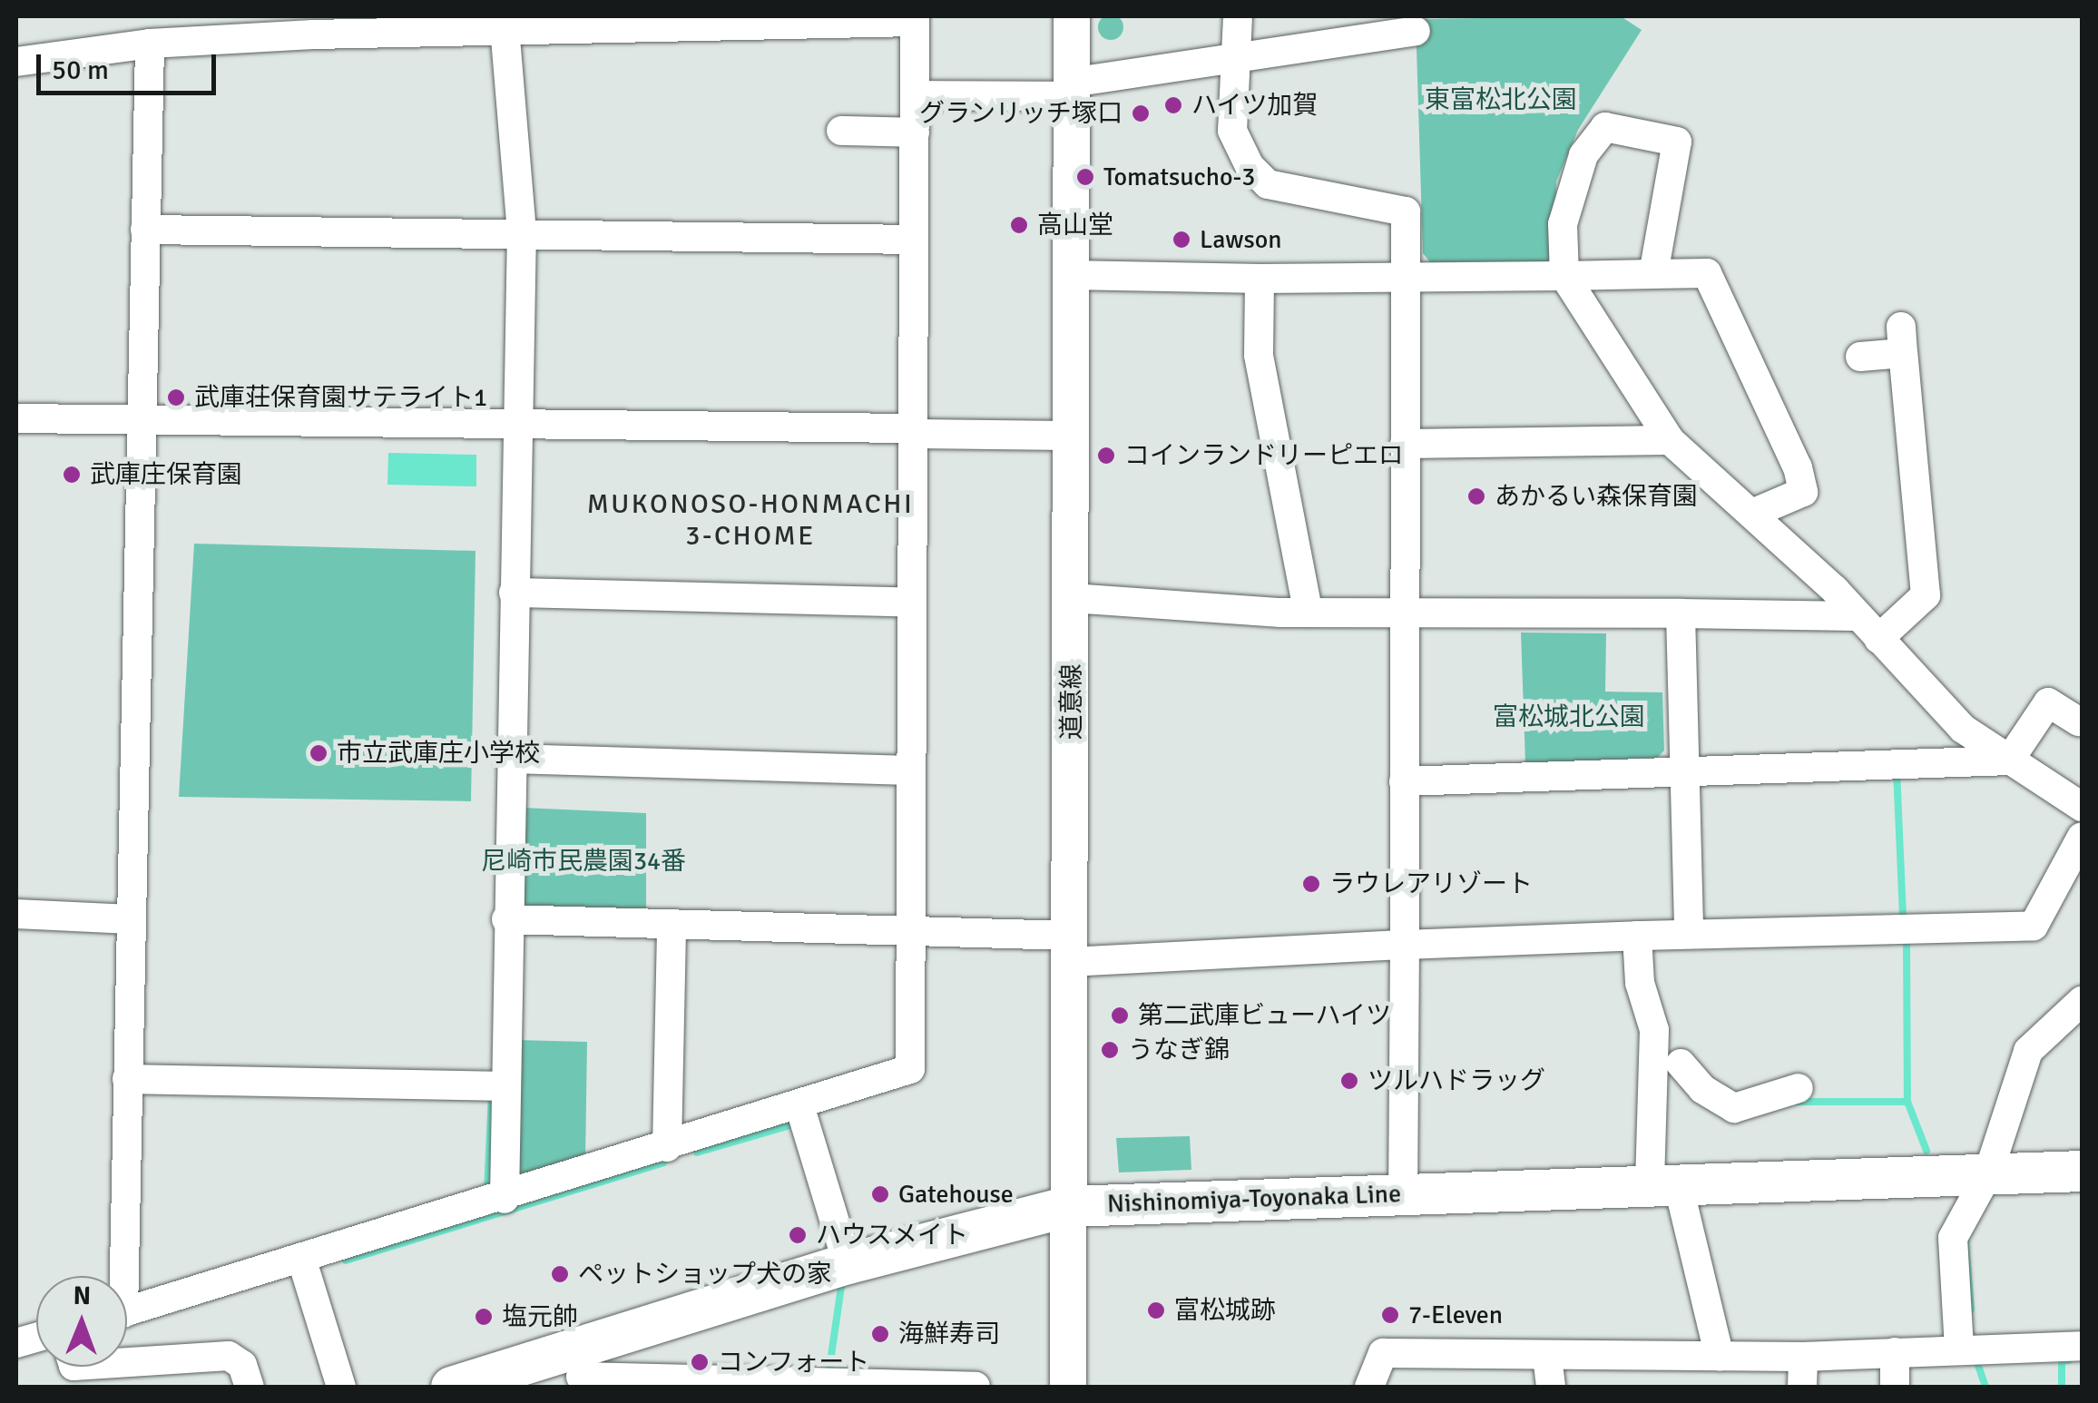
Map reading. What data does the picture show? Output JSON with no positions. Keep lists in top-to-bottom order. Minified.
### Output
{"streets":{"main road":["Nishinomiya-Toyonaka Line"],"street":["道意線"]},"crossings":[["道意線","Nishinomiya-Toyonaka Line"]],"districts":["MUKONOSO-HONMACHI 3-CHOME"],"parks":["東富松北公園","富松城北公園","尼崎市民農園34番"],"places":["ハイツ加賀","グランリッチ塚口","Tomatsucho-3","高山堂","Lawson","武庫荘保育園サテライト1","コインランドリーピエロ","武庫庄保育園","あかるい森保育園","市立武庫庄小学校","ラウレアリゾート","第二武庫ビューハイツ","うなぎ錦","ツルハドラッグ","Gatehouse","ハウスメイト","ペットショップ犬の家","富松城跡","7-Eleven","塩元帥","海鮮寿司","コンフォート"],"scale_bar":"50 m","north":"top"}
